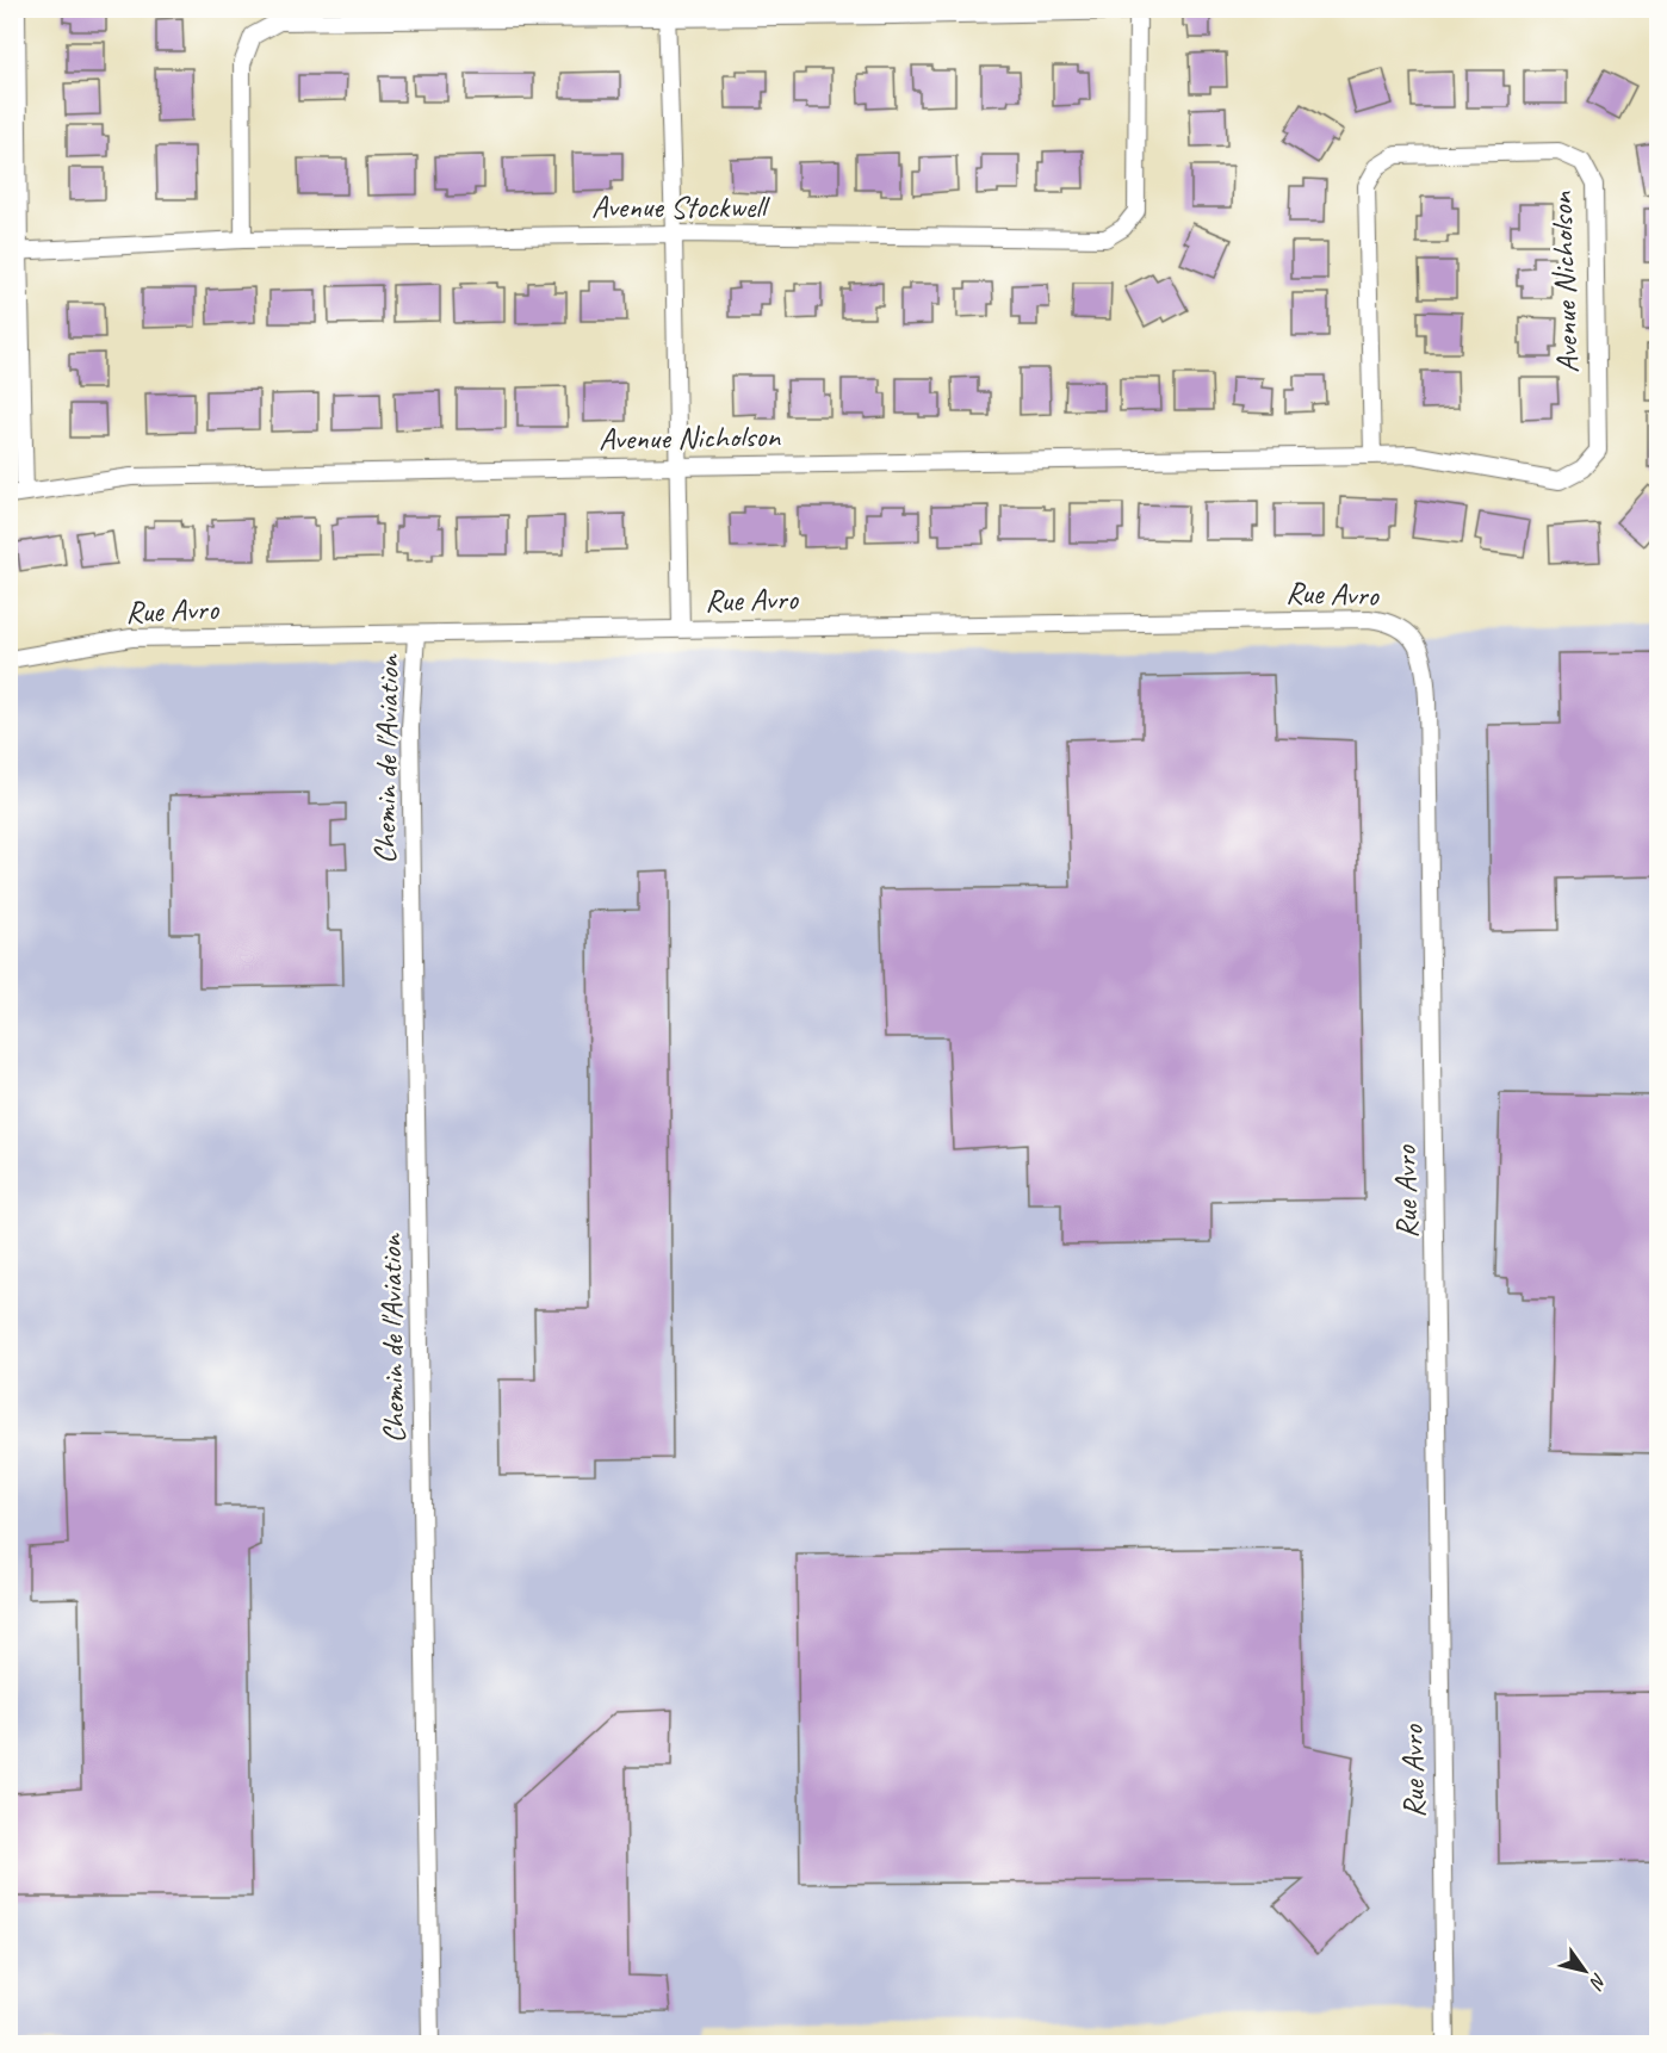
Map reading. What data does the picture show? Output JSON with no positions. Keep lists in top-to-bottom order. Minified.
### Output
{"streets":{"street":["Avenue Stockwell","Avenue Nicholson","Rue Avro","Chemin de l'Aviation"]},"crossings":[["Rue Avro","Chemin de l'Aviation"]],"north":"bottom right"}
